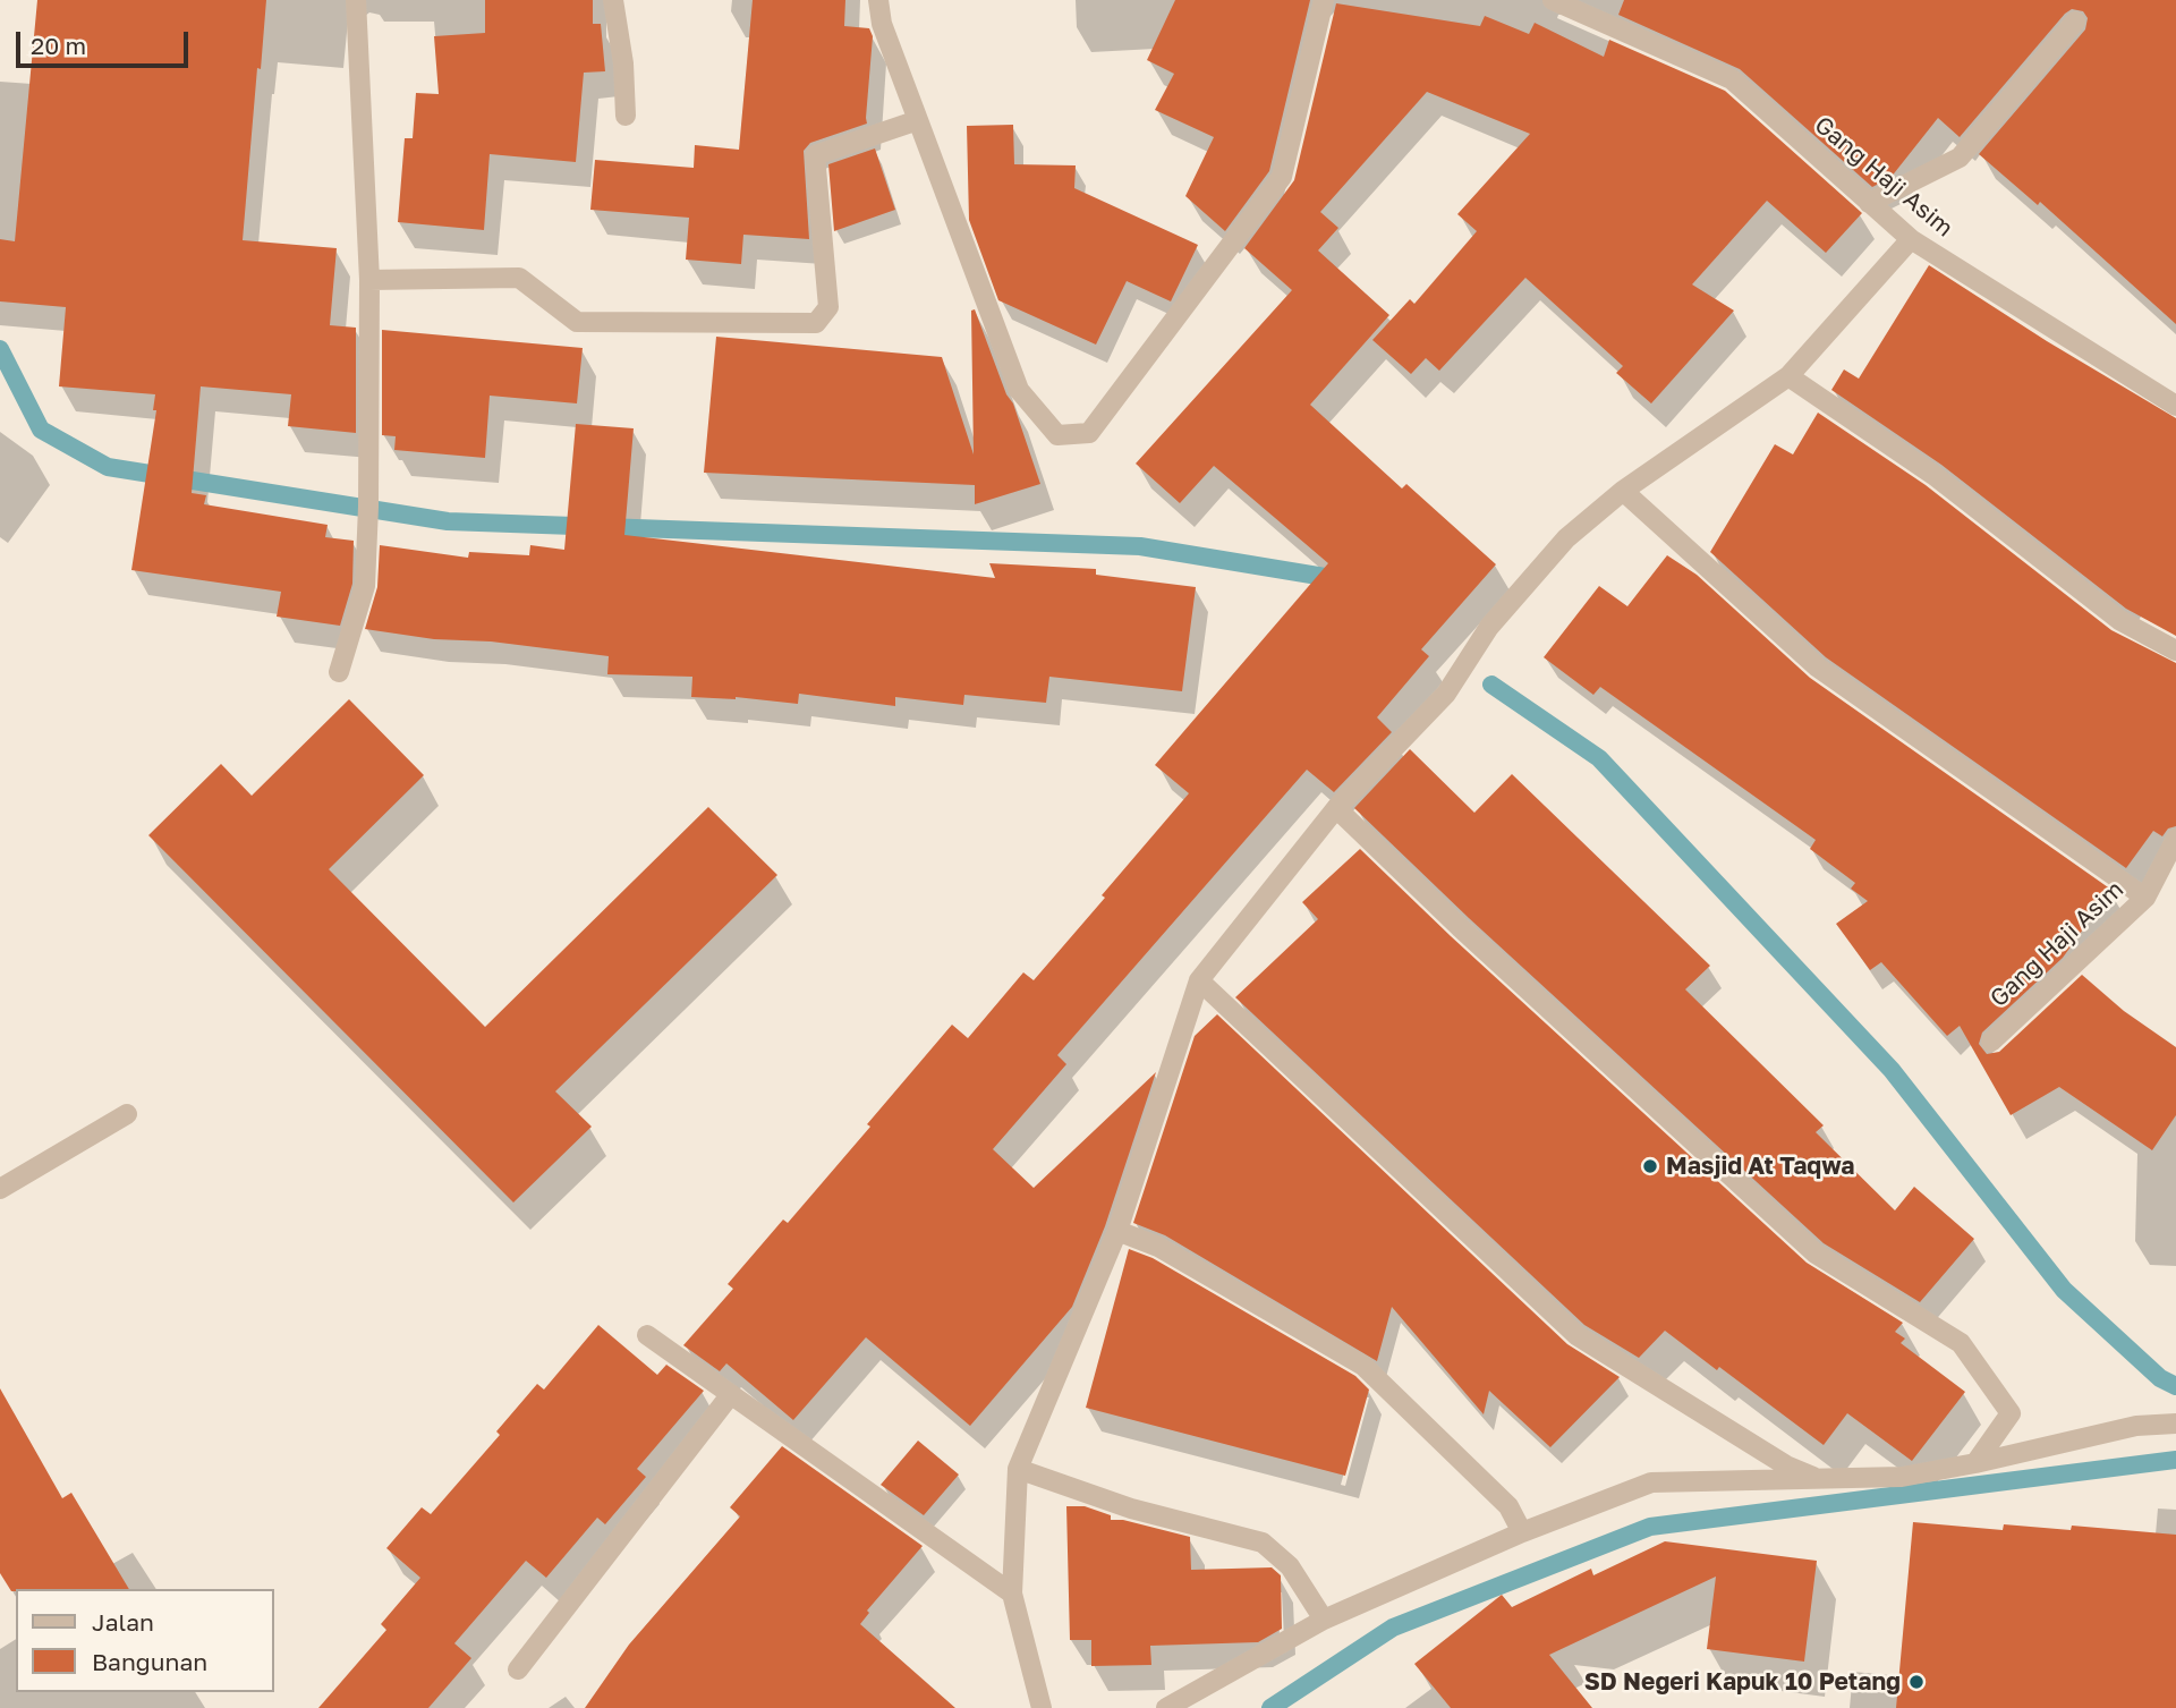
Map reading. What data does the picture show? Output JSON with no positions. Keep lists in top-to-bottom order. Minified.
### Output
{"streets":{"street":["Gang Haji Asim"]},"places":["Masjid At Taqwa","SD Negeri Kapuk 10 Petang"],"legend":["Jalan","Bangunan"],"scale_bar":"20 m"}
